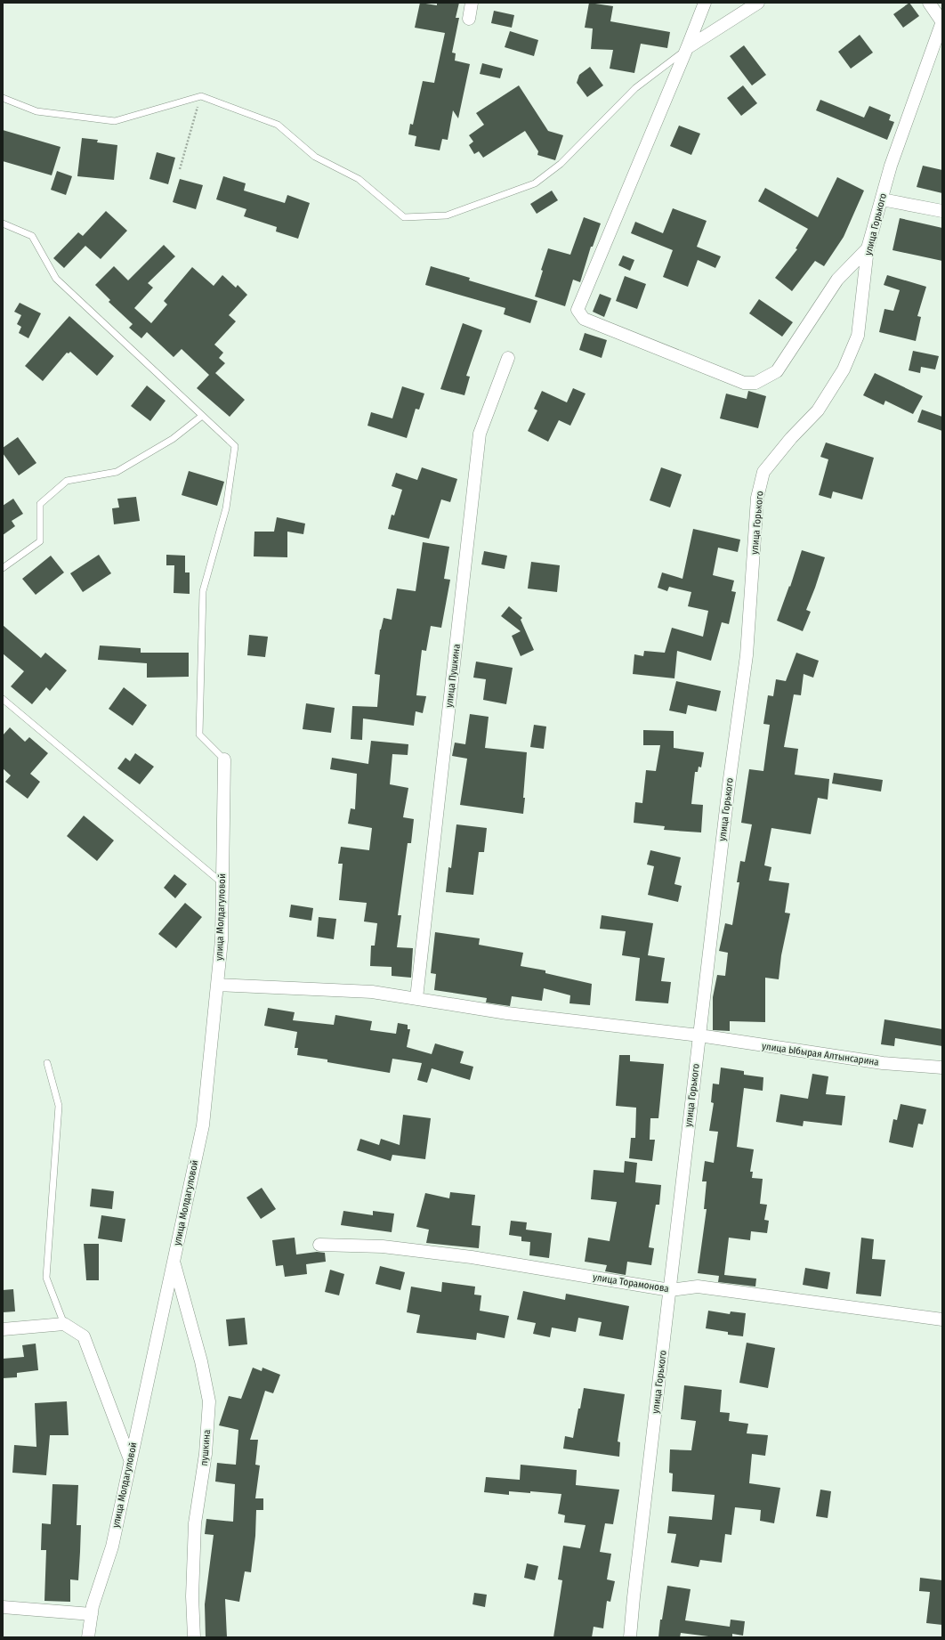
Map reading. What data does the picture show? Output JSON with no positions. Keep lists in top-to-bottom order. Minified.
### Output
{"streets":{"street":["улица Горького","улица Пушкина","улица Молдагуловой","улица Ыбырая Алтынсарина","улица Торамонова","пушкина"]},"crossings":[["улица Горького","улица Ыбырая Алтынсарина"],["улица Горького","улица Торамонова"],["улица Пушкина","улица Ыбырая Алтынсарина"],["улица Молдагуловой","улица Ыбырая Алтынсарина"],["улица Молдагуловой","пушкина"]]}
